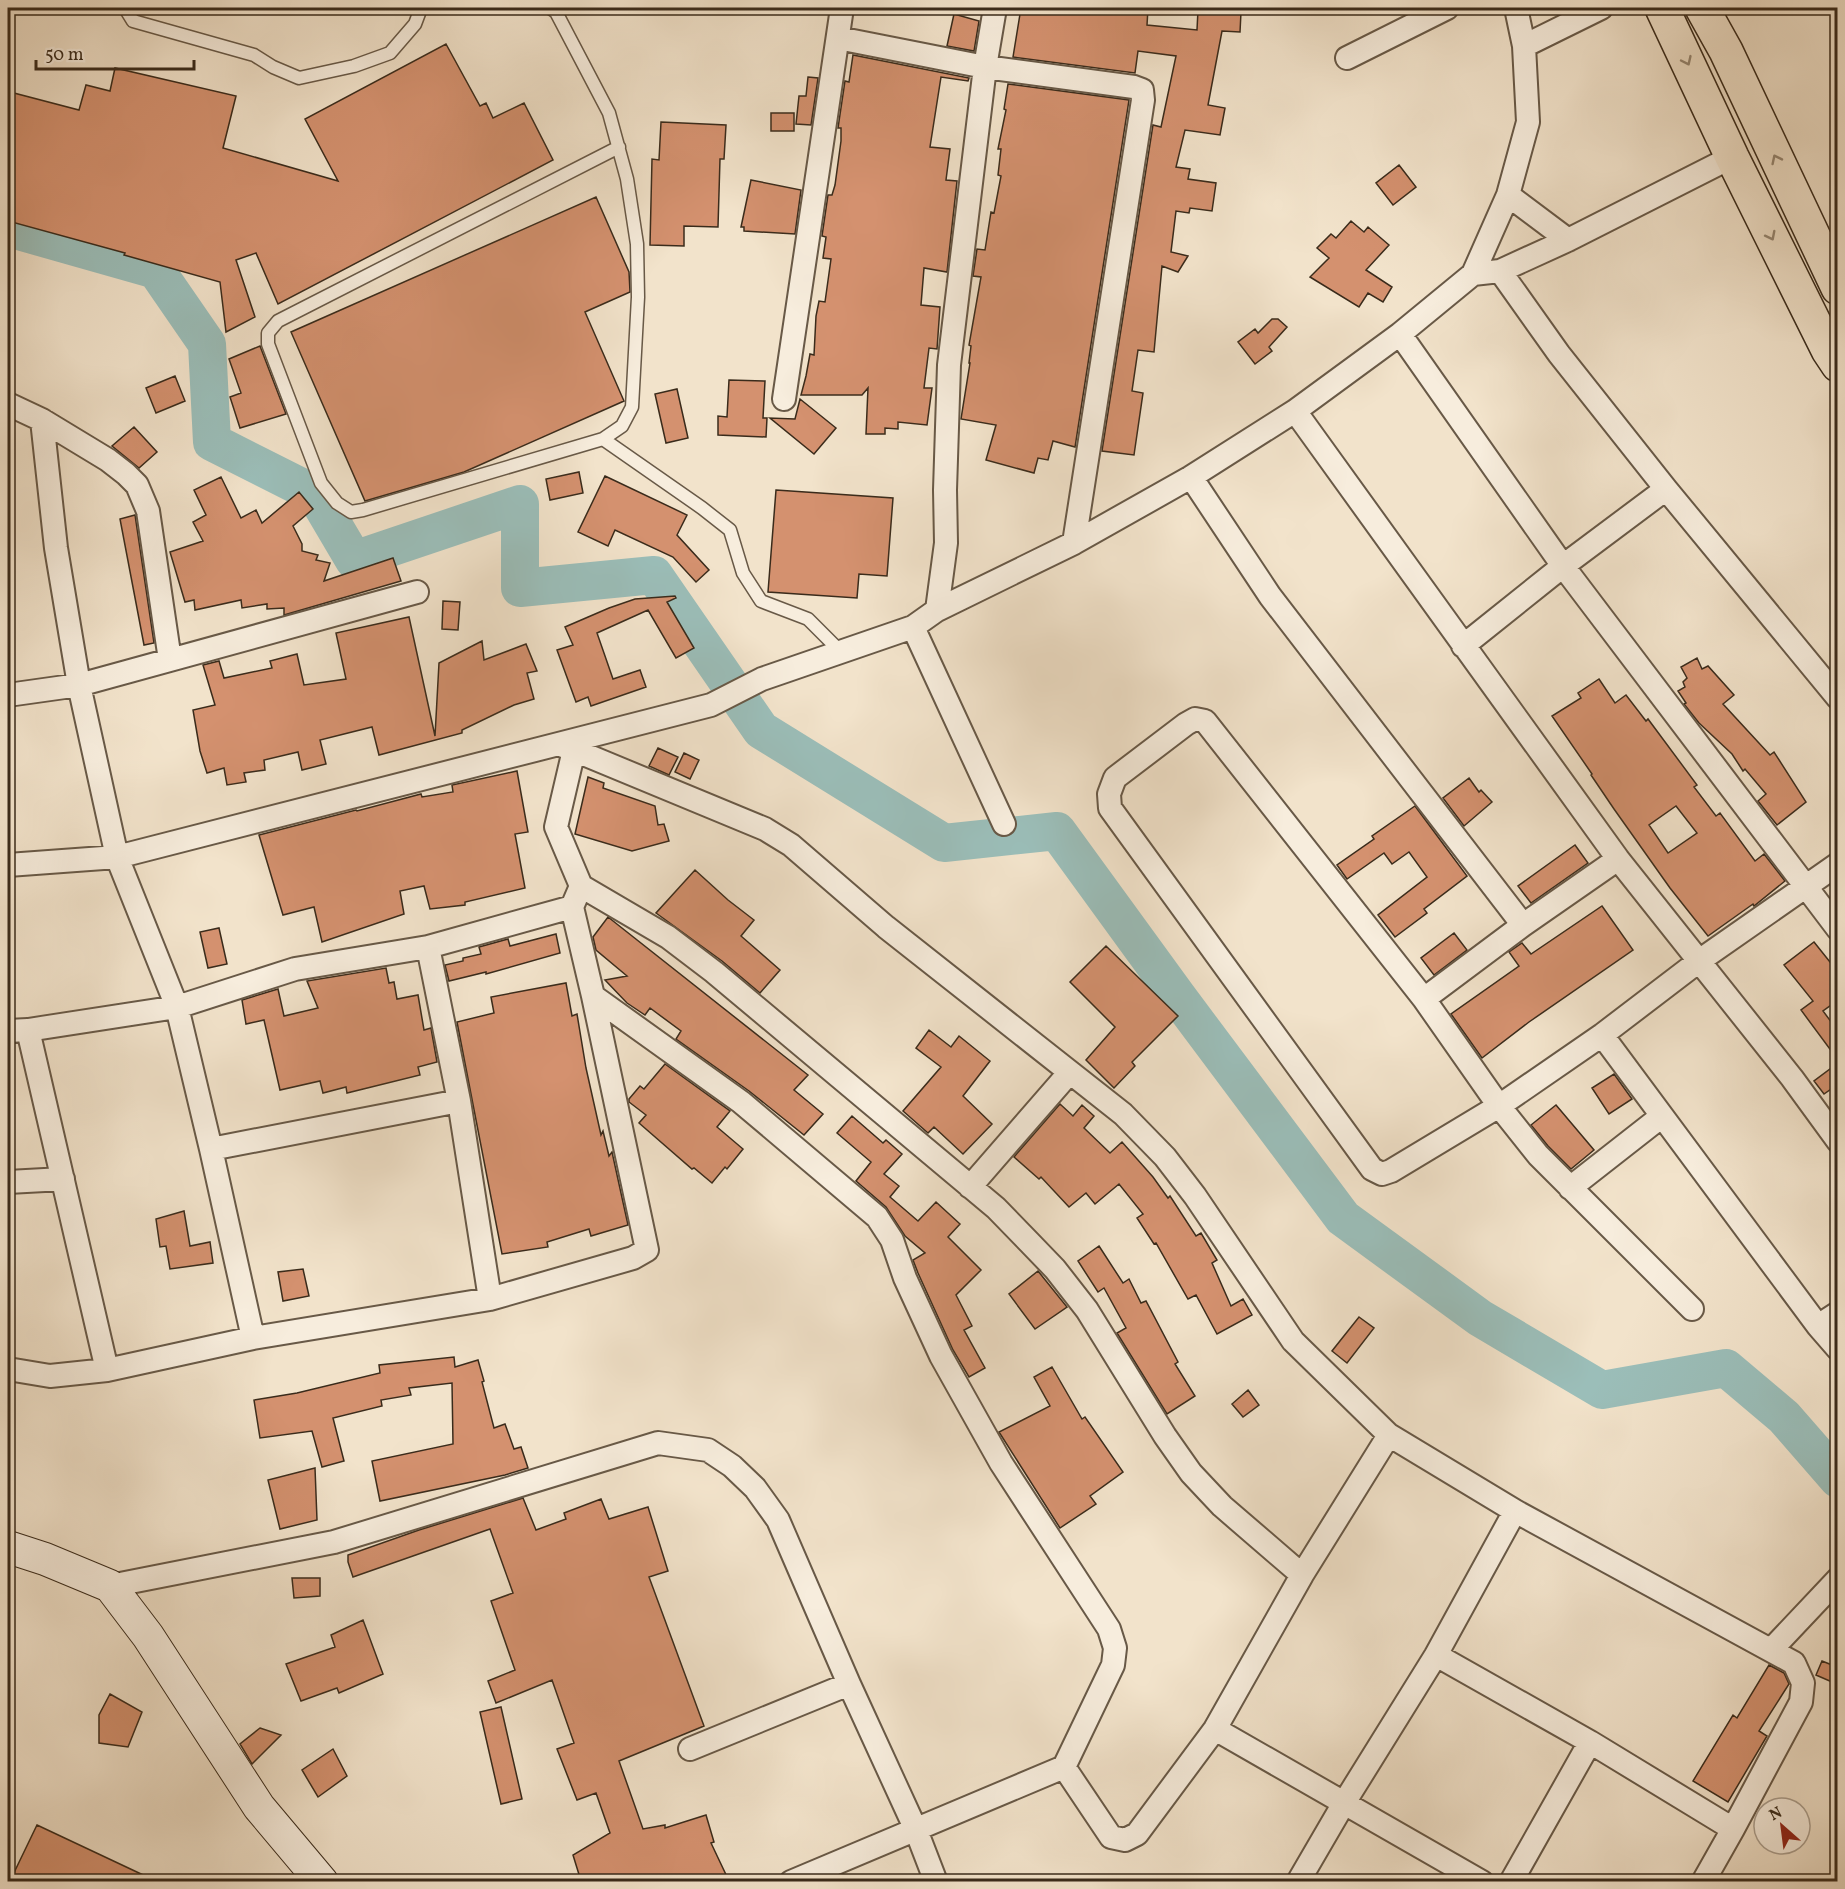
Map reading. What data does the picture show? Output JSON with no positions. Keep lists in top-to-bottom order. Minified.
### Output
{"scale_bar":"50 m","north":"top left"}
